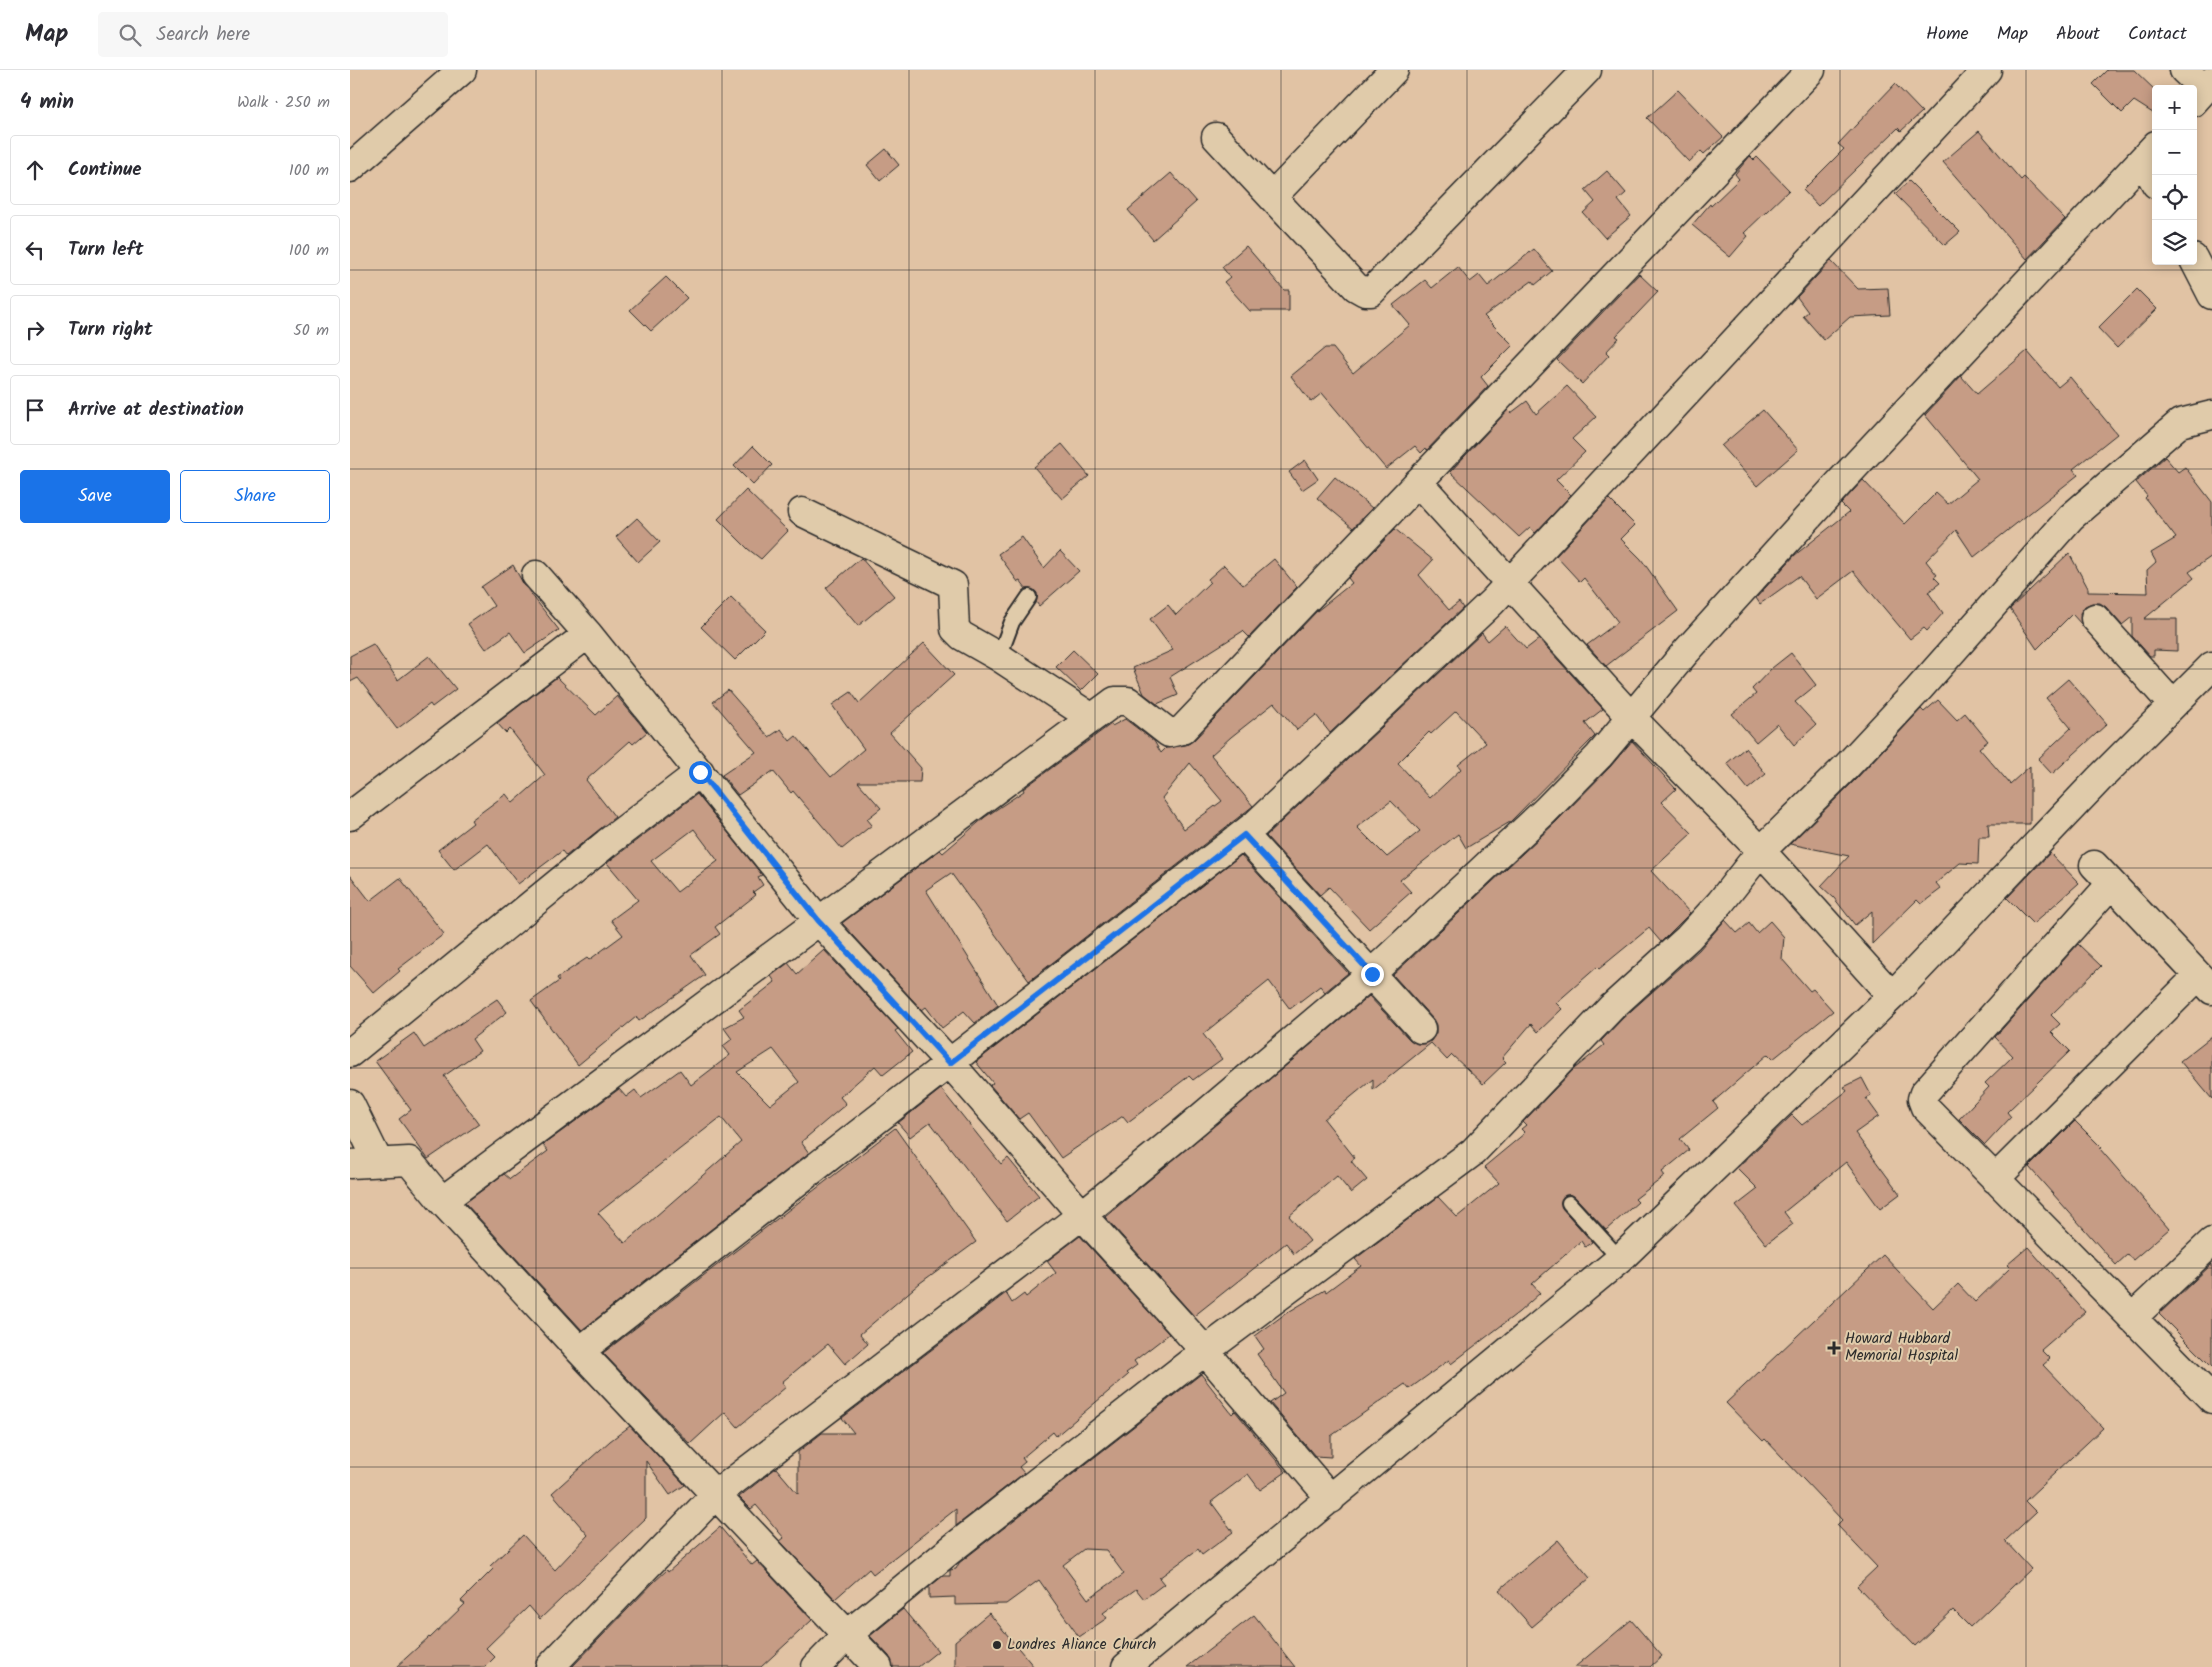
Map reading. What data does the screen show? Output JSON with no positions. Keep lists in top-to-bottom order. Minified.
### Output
{"places":{"health":["Howard Hubbard Memorial Hospital"],"other":["Londres Aliance Church"]},"page":{"header":"Map","search":"Search here","nav":["Home","Map","About","Contact"],"heading":["4 min","Walk · 250 m"],"map_buttons":["+","−"],"list":[["Continue","100 m"],["Turn left","100 m"],["Turn right","50 m"],"Arrive at destination"],"buttons":["Save","Share"]}}
